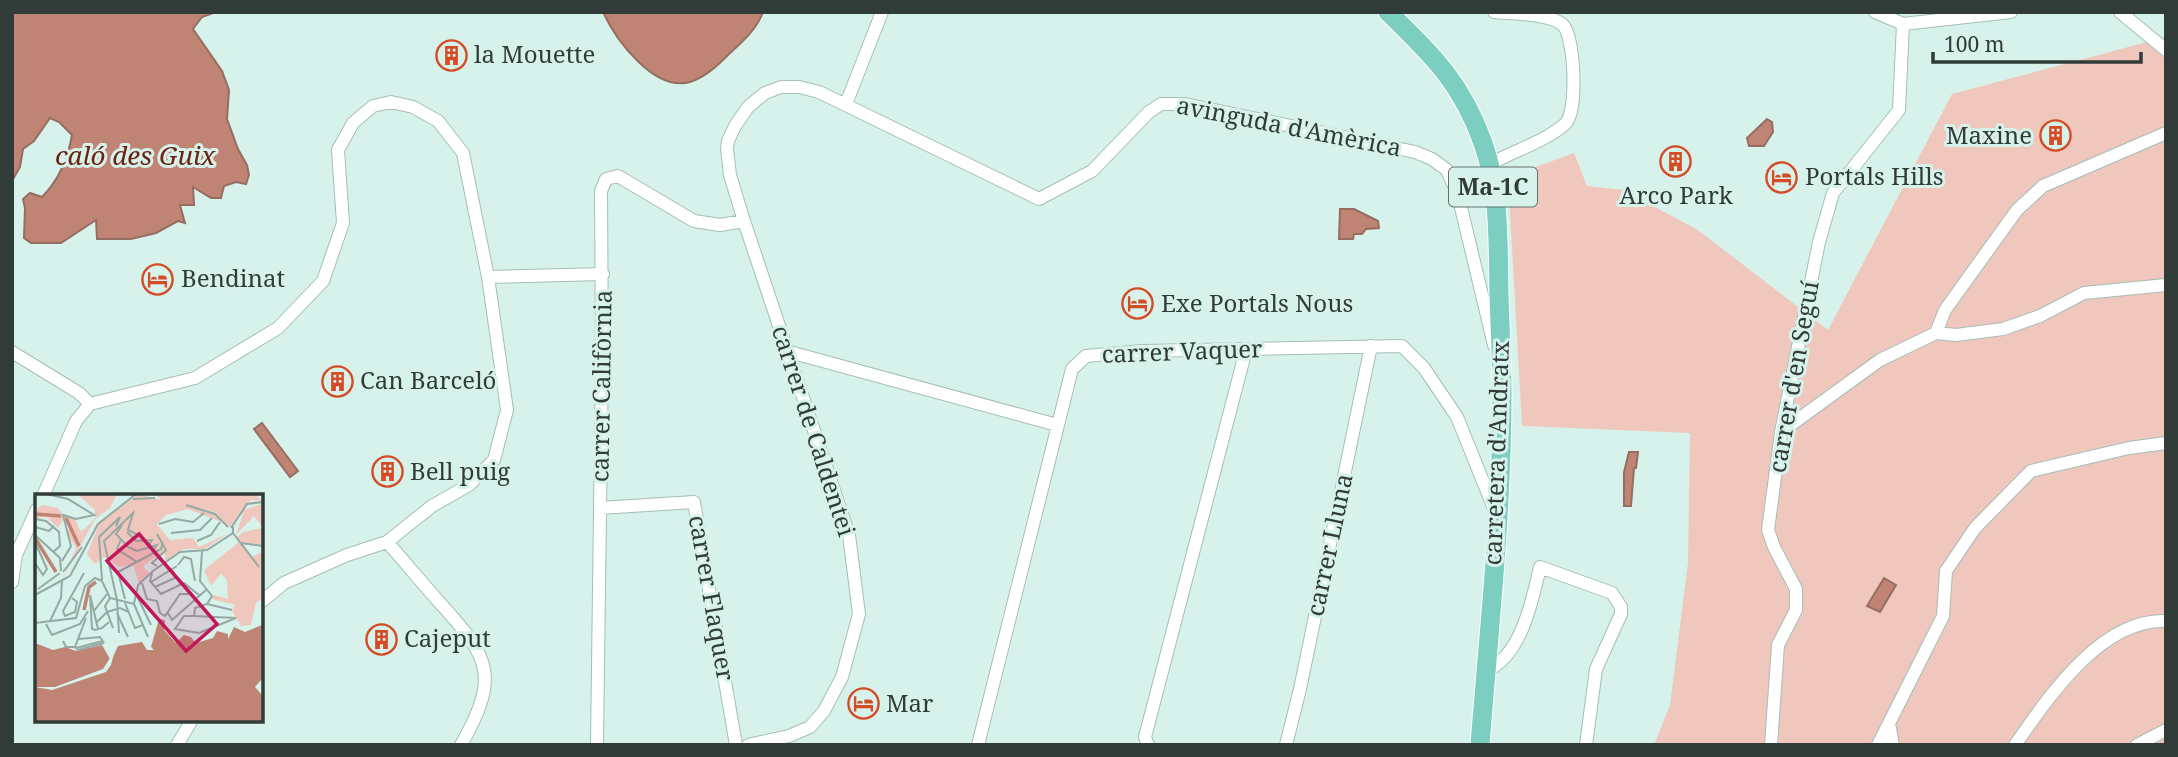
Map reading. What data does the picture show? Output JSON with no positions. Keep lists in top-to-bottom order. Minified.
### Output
{"streets":{"main road":["Ma-1C","carretera d'Andratx"],"street":["avinguda d'Amèrica","carrer Vaquer","carrer d'en Seguí","carrer Califòrnia","carrer de Caldentei","carrer Lluna","carrer Flaquer"]},"crossings":[["avinguda d'Amèrica","carrer de Caldentei"],["avinguda d'Amèrica","carretera d'Andratx"],["carrer Vaquer","carretera d'Andratx"],["carrer Vaquer","carrer Lluna"],["carrer Califòrnia","carrer de Caldentei"],["carrer Califòrnia","carrer Flaquer"]],"water":["caló des Guix"],"places":{"building":["la Mouette","Maxine","Arco Park","Can Barceló","Bell puig","Cajeput"],"hotel":["Portals Hills","Bendinat","Exe Portals Nous","Mar"]},"scale_bar":"100 m"}
